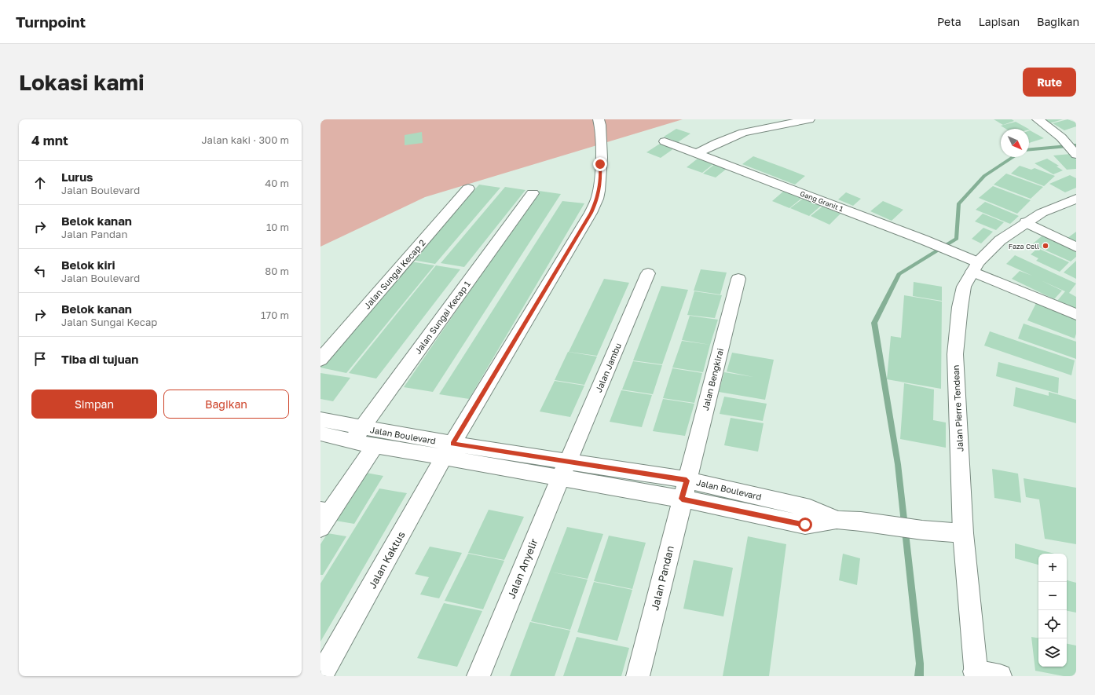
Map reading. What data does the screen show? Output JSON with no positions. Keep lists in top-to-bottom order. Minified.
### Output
{"streets":{"street":["Gang Granit 1","Jalan Sungai Kecap 2","Jalan Sungai Kecap 1","Jalan Jambu","Jalan Bengkirai","Jalan Pierre Tendean","Jalan Boulevard","Jalan Kaktus","Jalan Anyelir","Jalan Pandan"]},"crossings":[["Gang Granit 1","Jalan Pierre Tendean"],["Jalan Sungai Kecap 1","Jalan Boulevard"],["Jalan Jambu","Jalan Boulevard"],["Jalan Jambu","Jalan Anyelir"],["Jalan Bengkirai","Jalan Boulevard"],["Jalan Bengkirai","Jalan Pandan"],["Jalan Pierre Tendean","Jalan Boulevard"],["Jalan Boulevard","Jalan Kaktus"],["Jalan Boulevard","Jalan Anyelir"],["Jalan Boulevard","Jalan Pandan"]],"places":["Faza Cell"],"north":"bottom right","page":{"header":"Turnpoint","nav":["Peta","Lapisan","Bagikan"],"buttons":["Rute",["Simpan","Bagikan"]],"title":"Lokasi kami","heading":["4 mnt","Jalan kaki · 300 m"],"list":[["Lurus","Jalan Boulevard","40 m"],["Belok kanan","Jalan Pandan","10 m"],["Belok kiri","Jalan Boulevard","80 m"],["Belok kanan","Jalan Sungai Kecap","170 m"],"Tiba di tujuan"],"map_buttons":["+","−"]}}
